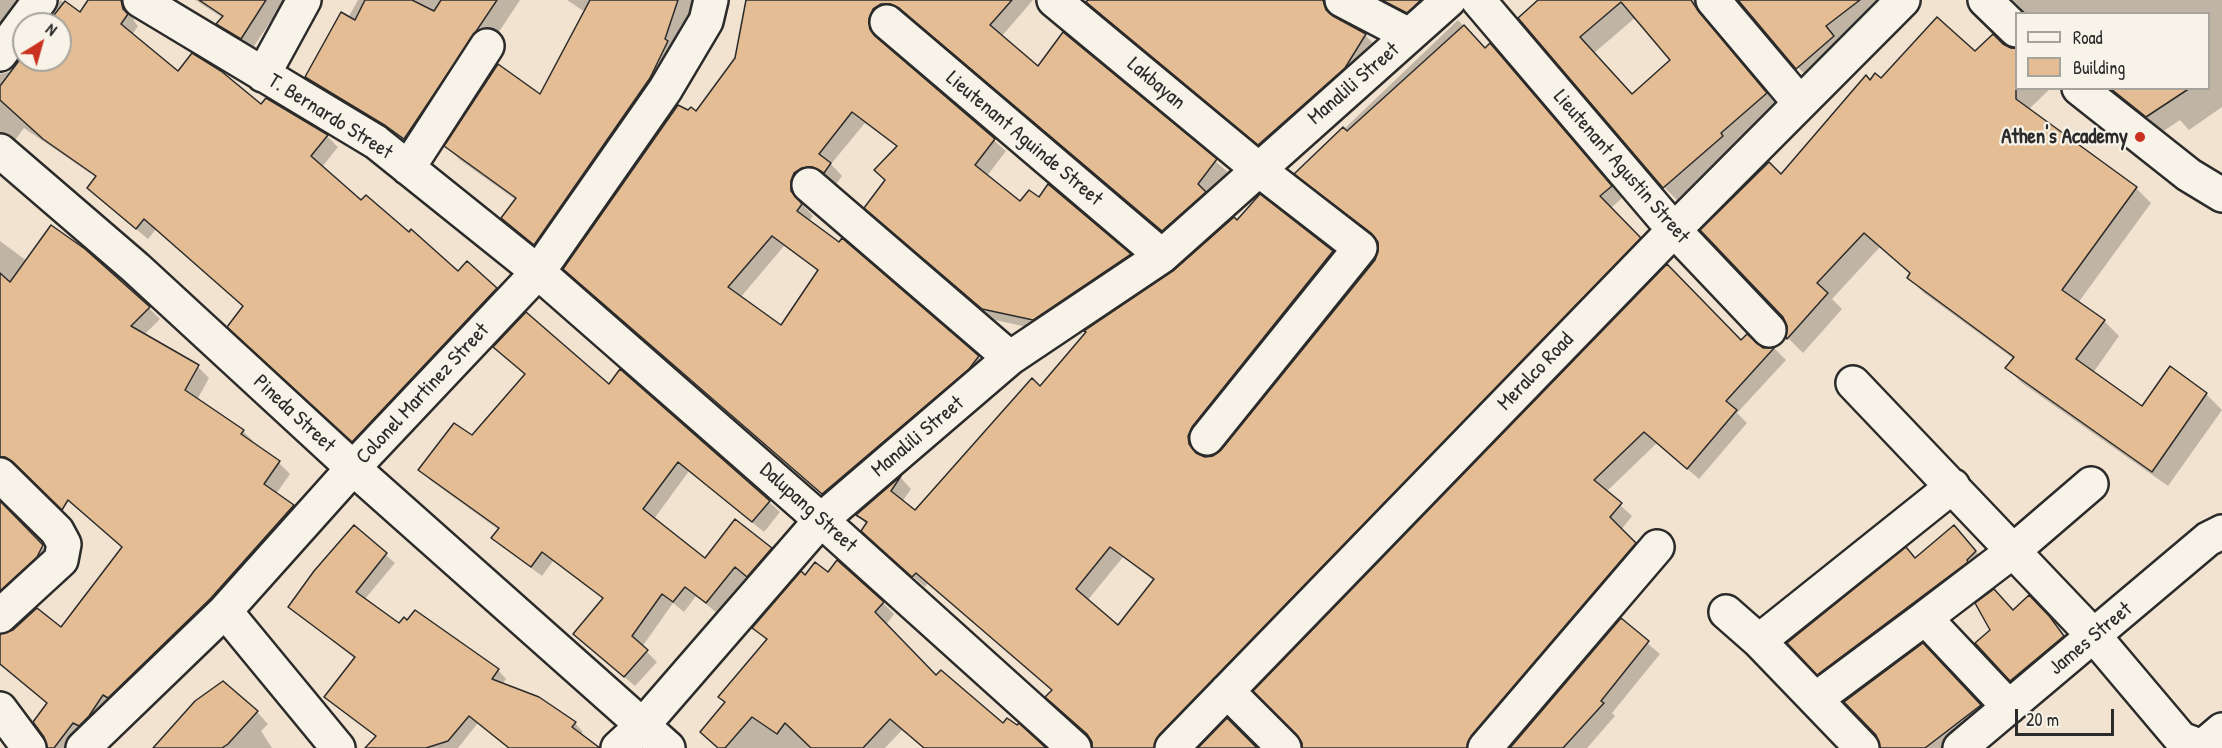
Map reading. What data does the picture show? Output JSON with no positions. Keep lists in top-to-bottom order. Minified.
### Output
{"streets":{"street":["Lakbayan","Manalili Street","T. Bernardo Street","Lieutenant Aguinde Street","Lieutenant Agustin Street","Meralco Road","Colonel Martinez Street","Pineda Street","Dalupang Street","James Street"]},"crossings":[["Lakbayan","Manalili Street"],["Manalili Street","Lieutenant Aguinde Street"],["Manalili Street","Pineda Street"],["Manalili Street","Dalupang Street"],["T. Bernardo Street","Colonel Martinez Street"],["T. Bernardo Street","Dalupang Street"],["Lieutenant Agustin Street","Meralco Road"],["Colonel Martinez Street","Pineda Street"],["Colonel Martinez Street","Dalupang Street"]],"places":["Athen's Academy"],"legend":["Road","Building"],"scale_bar":"20 m","north":"top right"}
